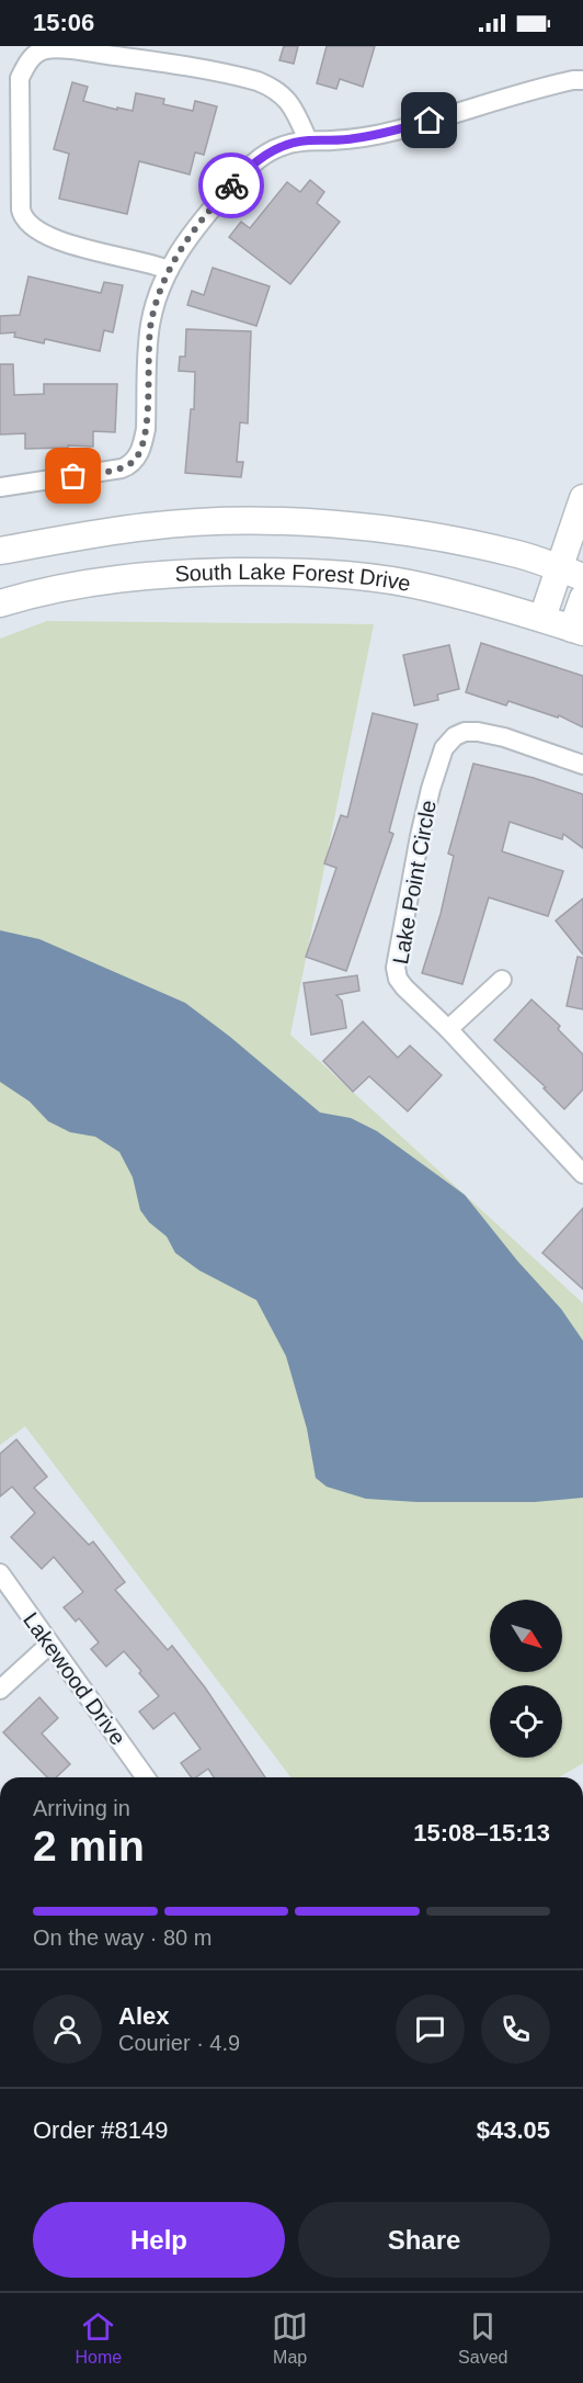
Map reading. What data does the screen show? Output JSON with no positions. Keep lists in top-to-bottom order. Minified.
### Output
{"streets":{"main road":["South Lake Forest Drive"],"street":["Lake Point Circle","Lakewood Drive"]},"north":"bottom right","page":{"status":"15:06","heading":["2 min","Arriving in","15:08–15:13"],"panel":["Alex","Courier · 4.9","Order #8149","$43.05"],"bar":"On the way · 80 m","buttons":["Help","Share"],"tabs":["Home","Map","Saved"]}}
